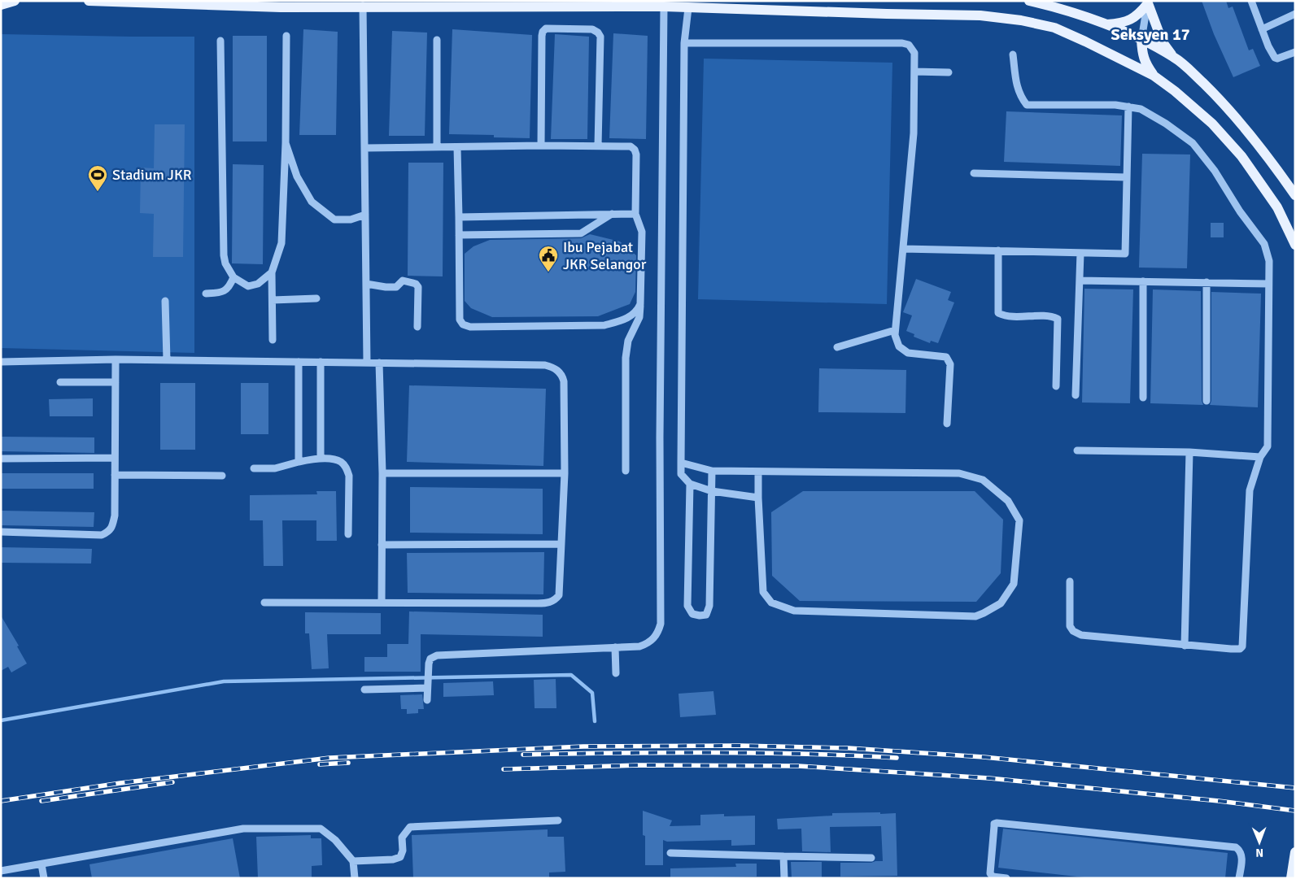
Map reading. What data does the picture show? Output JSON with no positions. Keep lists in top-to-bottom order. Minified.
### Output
{"districts":["Seksyen 17"],"places":{"sports":["Stadium JKR"],"public building":["Ibu Pejabat JKR Selangor"]},"north":"bottom"}
